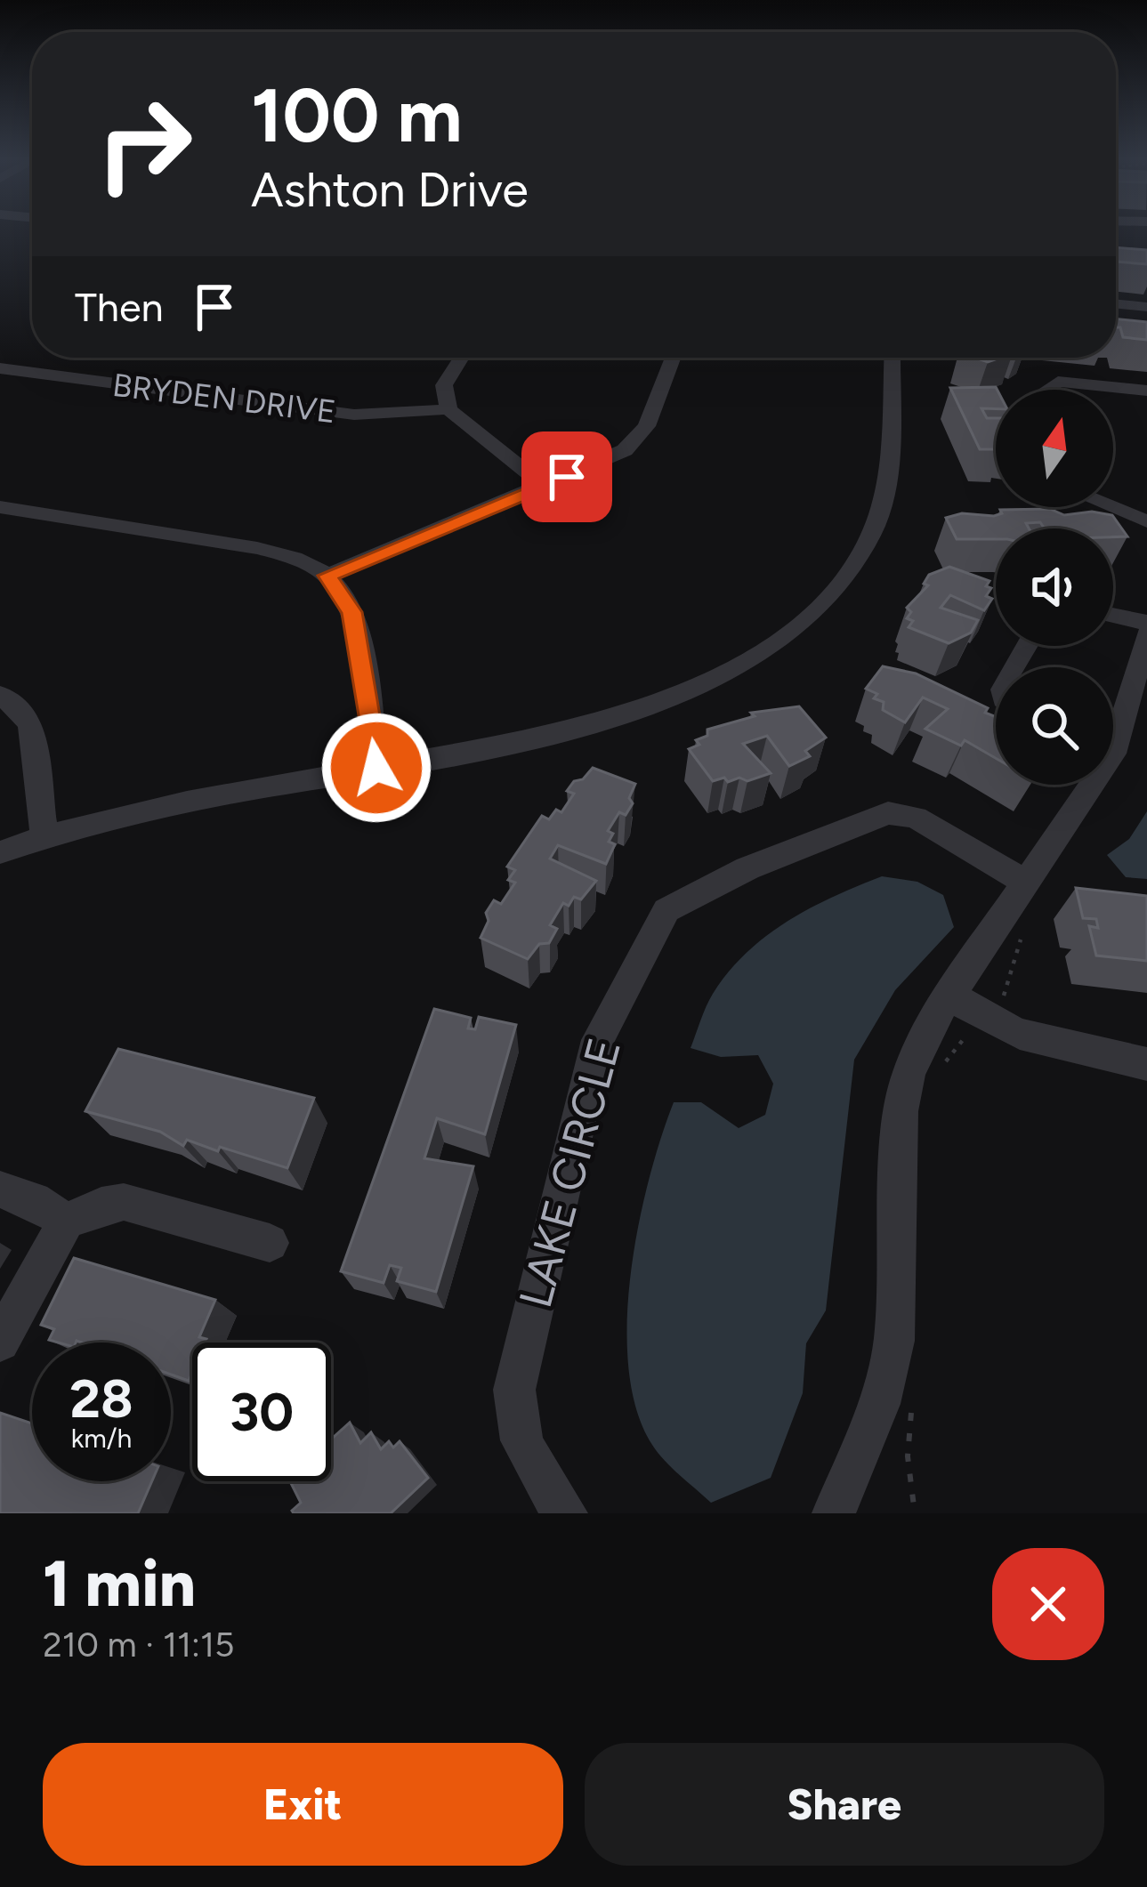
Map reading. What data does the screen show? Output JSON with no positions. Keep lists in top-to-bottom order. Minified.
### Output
{"streets":{"street":["BRYDEN DRIVE","LAKE CIRCLE"]},"north":"top","page":{"turn":["100 m","Ashton Drive"],"then":"Then","speed":"28 km/h","limit":"30","heading":["1 min","210 m · 11:15"],"buttons":["Exit","Share"]}}
